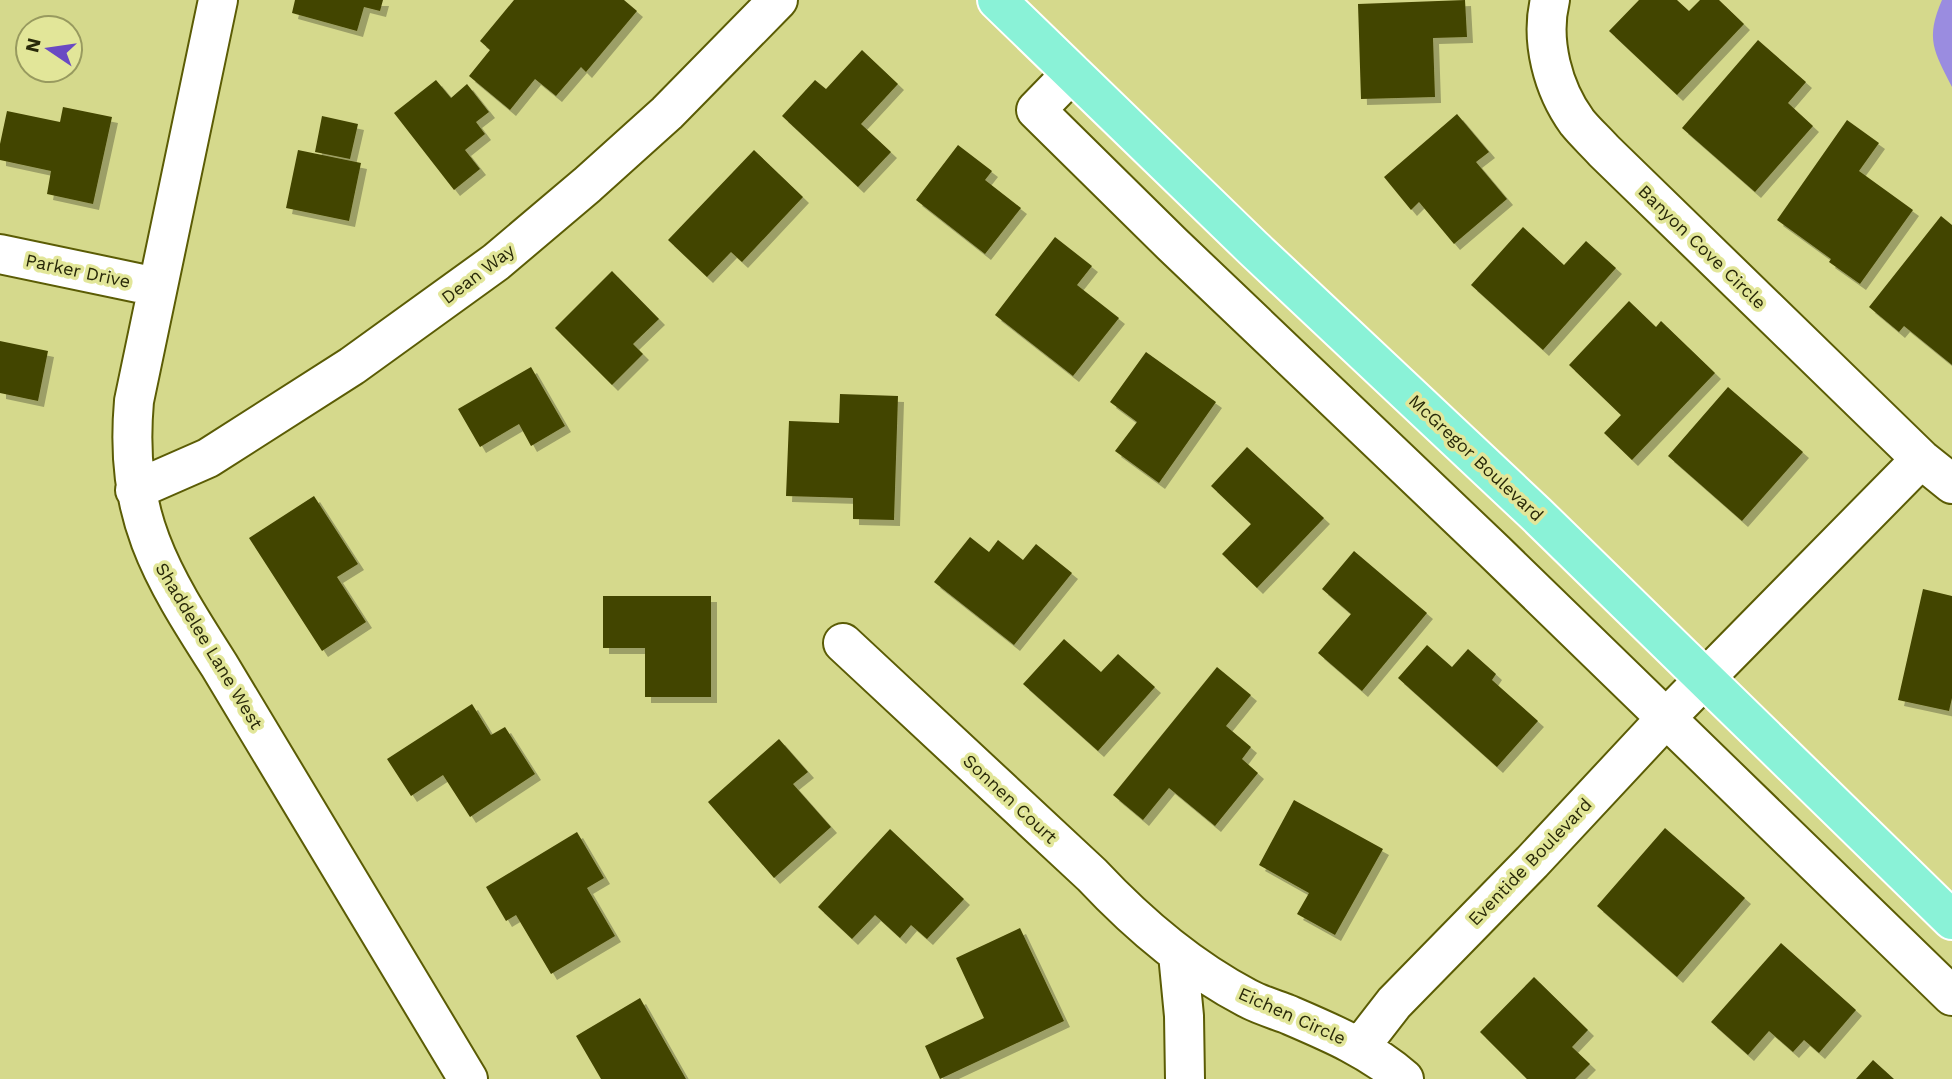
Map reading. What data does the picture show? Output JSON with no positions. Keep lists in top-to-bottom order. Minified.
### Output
{"streets":{"main road":["McGregor Boulevard"],"street":["Banyon Cove Circle","Parker Drive","Dean Way","Shaddelee Lane West","Sonnen Court","Eventide Boulevard","Eichen Circle"]},"crossings":[["Parker Drive","Shaddelee Lane West"],["Dean Way","Shaddelee Lane West"],["McGregor Boulevard","Eventide Boulevard"],["Sonnen Court","Eichen Circle"],["Eventide Boulevard","Eichen Circle"]],"north":"left"}
